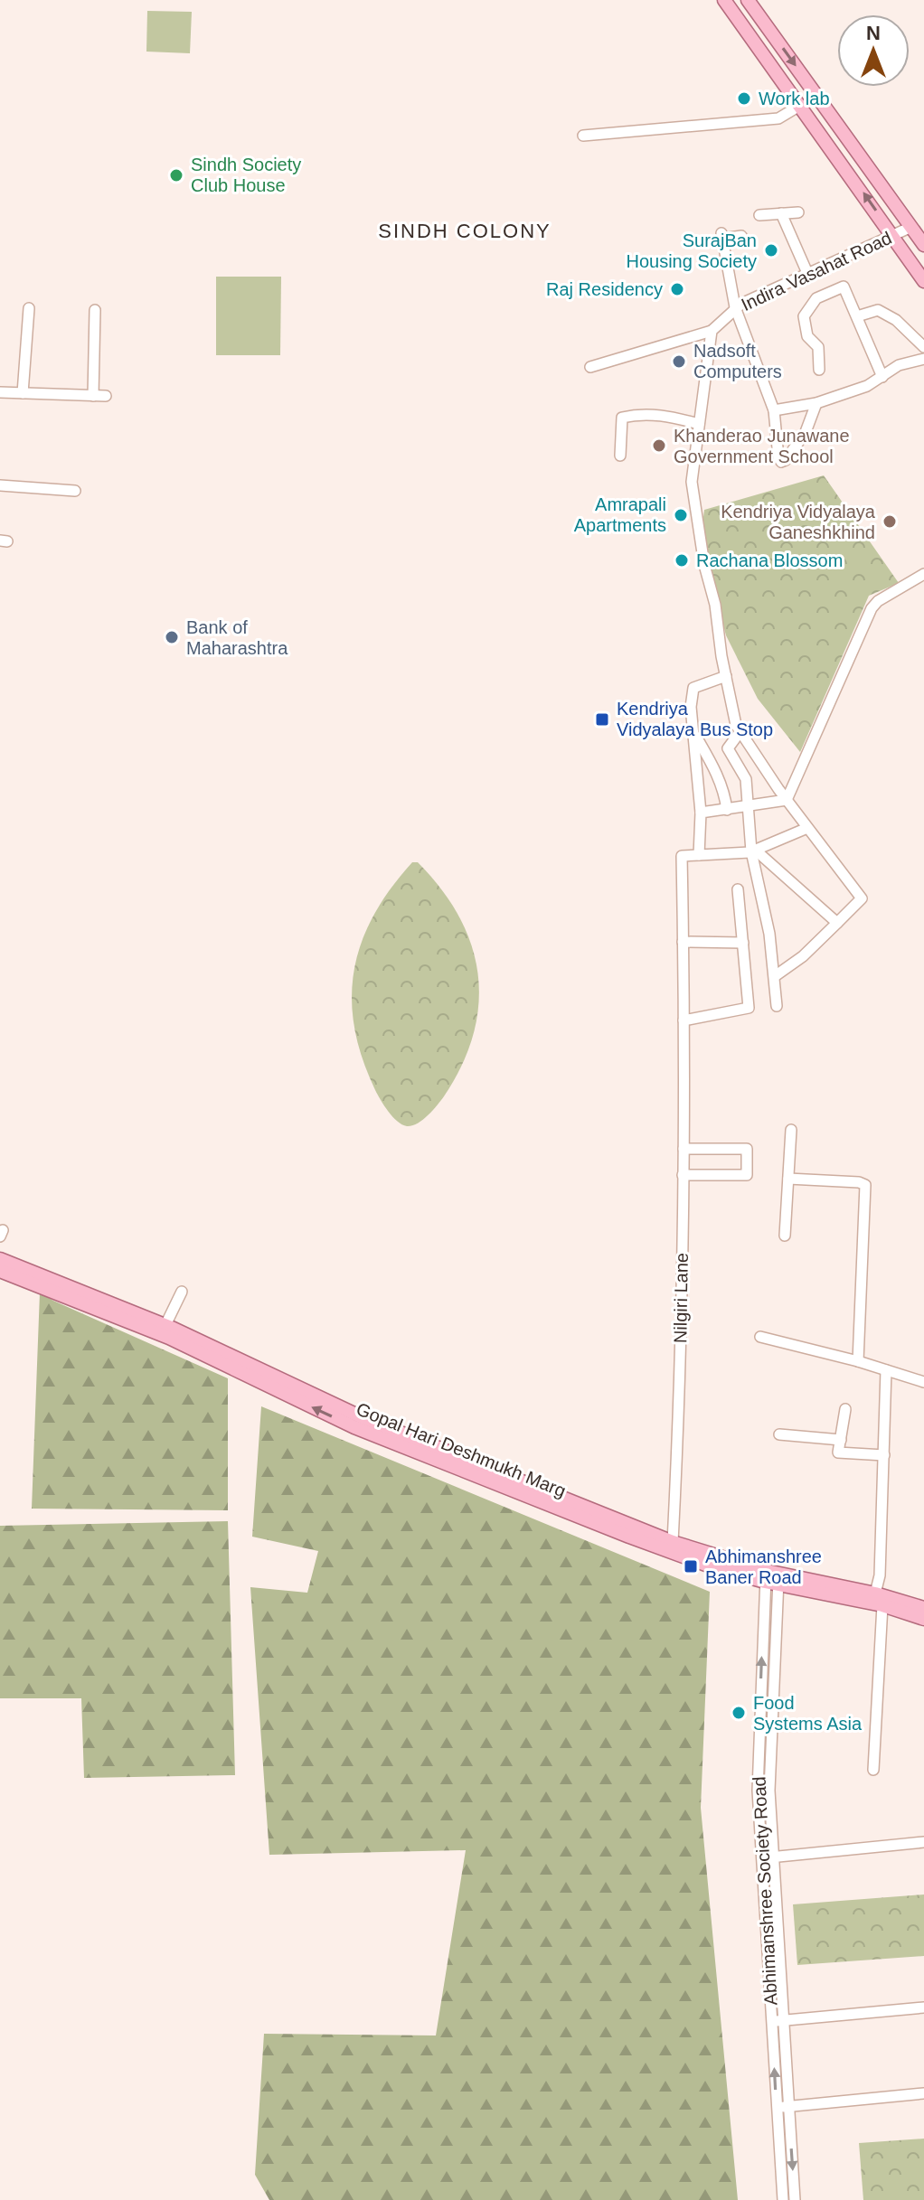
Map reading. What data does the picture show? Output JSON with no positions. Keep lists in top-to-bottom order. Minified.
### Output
{"streets":{"main road":["Gopal Hari Deshmukh Marg"],"street":["Indira Vasahat Road","Nilgiri Lane","Abhimanshree Society Road"]},"crossings":[["Nilgiri Lane","Gopal Hari Deshmukh Marg"],["Gopal Hari Deshmukh Marg","Abhimanshree Society Road"]],"districts":["SINDH COLONY"],"places":{"other":["Work lab","Sindh Society Club House","SurajBan Housing Society","Raj Residency","Nadsoft Computers","Khanderao Junawane Government School","Amrapali Apartments","Kendriya Vidyalaya Ganeshkhind","Rachana Blossom","Bank of Maharashtra","Food Systems Asia"],"transit":["Kendriya Vidyalaya Bus Stop","Abhimanshree Baner Road"]},"north":"top"}
